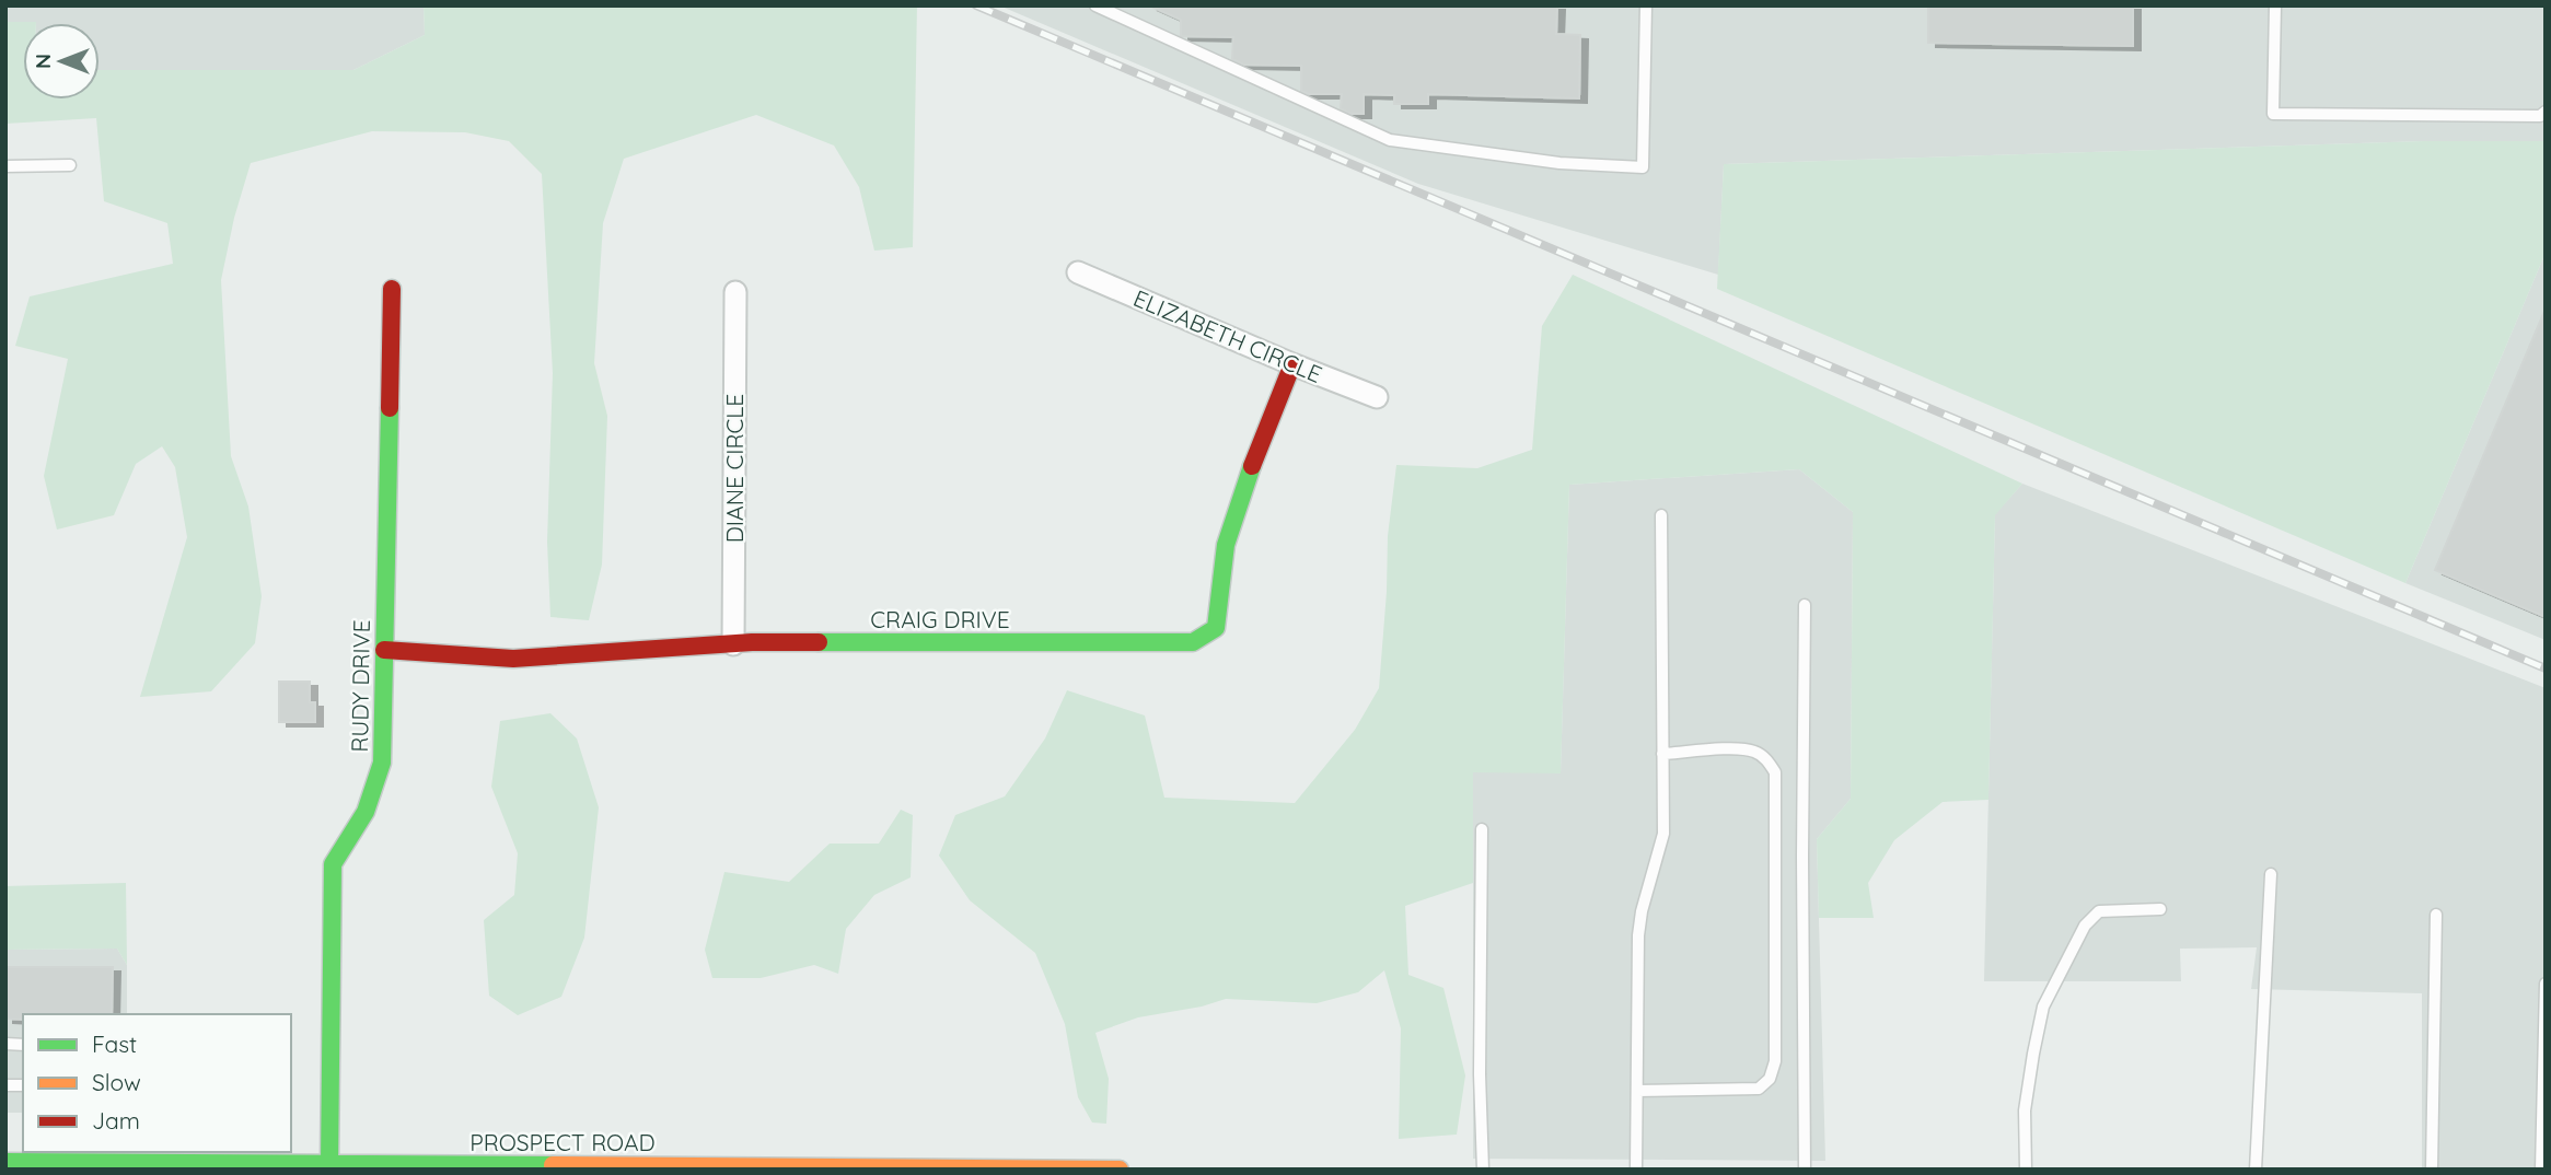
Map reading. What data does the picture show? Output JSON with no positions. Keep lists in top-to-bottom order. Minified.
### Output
{"streets":{"street":["ELIZABETH CIRCLE","DIANE CIRCLE","CRAIG DRIVE","RUDY DRIVE","PROSPECT ROAD"]},"crossings":[["ELIZABETH CIRCLE","CRAIG DRIVE"],["DIANE CIRCLE","CRAIG DRIVE"],["CRAIG DRIVE","RUDY DRIVE"],["RUDY DRIVE","PROSPECT ROAD"]],"legend":["Fast","Slow","Jam"],"north":"left"}
